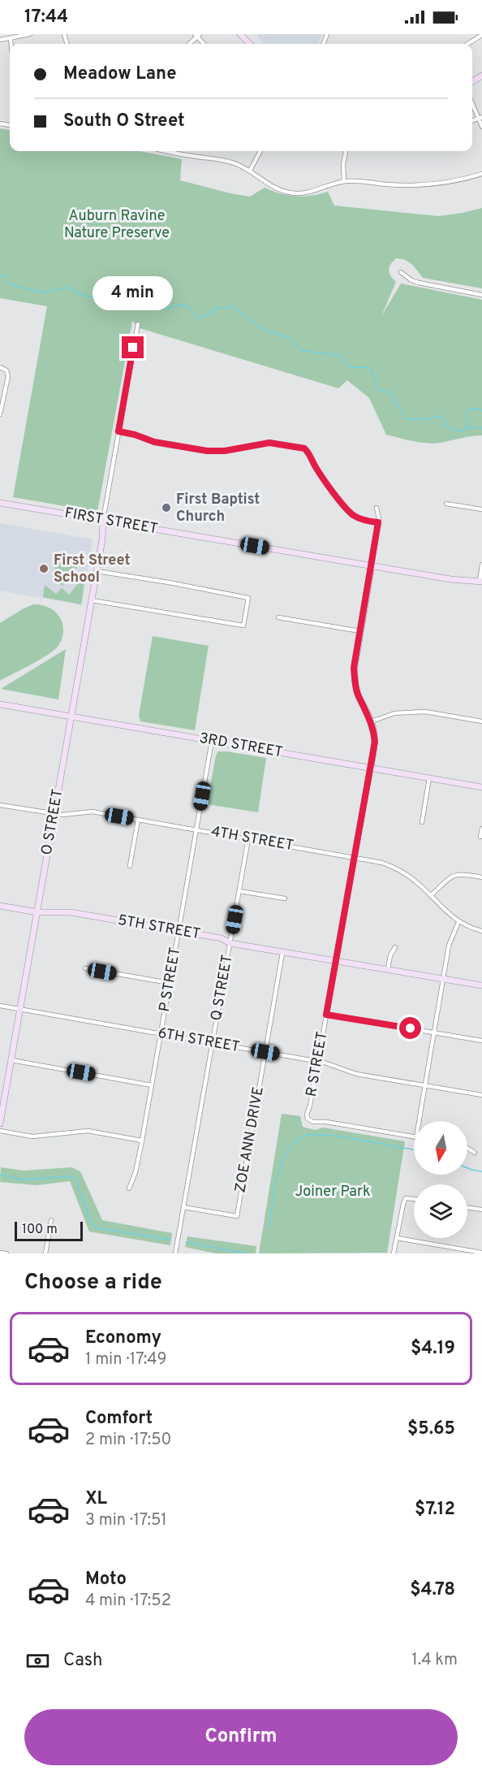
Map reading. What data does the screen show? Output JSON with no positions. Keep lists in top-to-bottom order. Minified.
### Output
{"streets":{"street":["FIRST STREET","3RD STREET","O STREET","4TH STREET","5TH STREET","P STREET","Q STREET","6TH STREET","R STREET","ZOE ANN DRIVE"]},"crossings":[["FIRST STREET","O STREET"],["FIRST STREET","R STREET"],["3RD STREET","O STREET"],["3RD STREET","P STREET"],["3RD STREET","R STREET"],["O STREET","4TH STREET"],["O STREET","5TH STREET"],["O STREET","6TH STREET"],["4TH STREET","P STREET"],["4TH STREET","Q STREET"],["4TH STREET","R STREET"],["5TH STREET","P STREET"],["5TH STREET","Q STREET"],["5TH STREET","R STREET"],["5TH STREET","ZOE ANN DRIVE"],["P STREET","6TH STREET"],["Q STREET","6TH STREET"],["Q STREET","ZOE ANN DRIVE"],["6TH STREET","R STREET"],["6TH STREET","ZOE ANN DRIVE"]],"parks":["Auburn Ravine Nature Preserve","Joiner Park"],"places":["First Baptist Church","First Street School"],"scale_bar":"100 m","north":"bottom","page":{"status":"17:44","banner":["Meadow Lane","South O Street"],"bubble":"4 min","scale":"100 m","heading":"Choose a ride","list":[{"name":"Economy","note":"1 min · 17:49","value":"$4.19"},{"name":"Comfort","note":"2 min · 17:50","value":"$5.65"},{"name":"XL","note":"3 min · 17:51","value":"$7.12"},{"name":"Moto","note":"4 min · 17:52","value":"$4.78"}],"pay":["Cash","1.4 km"],"buttons":"Confirm"}}
